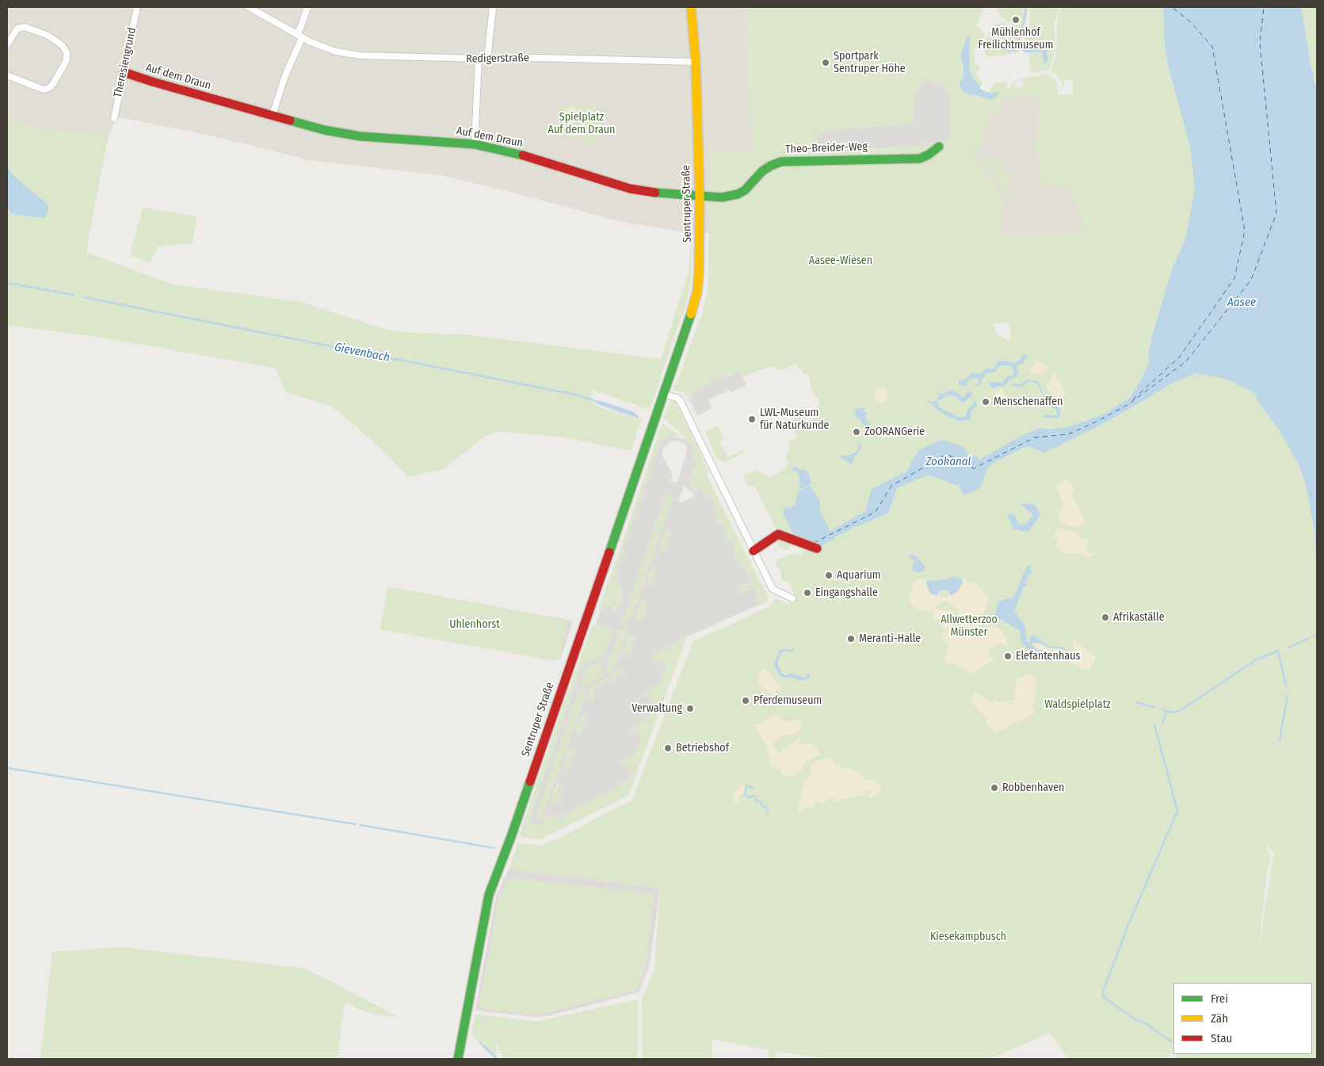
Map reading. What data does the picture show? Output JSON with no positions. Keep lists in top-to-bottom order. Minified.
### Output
{"streets":{"street":["Redigerstraße","Theresiengrund","Auf dem Draun","Theo-Breider-Weg","Sentruper Straße"]},"crossings":[["Redigerstraße","Sentruper Straße"],["Theresiengrund","Auf dem Draun"],["Auf dem Draun","Theo-Breider-Weg"],["Auf dem Draun","Sentruper Straße"],["Theo-Breider-Weg","Sentruper Straße"]],"water":["Aasee","Gievenbach","Zookanal"],"parks":["Spielplatz Auf dem Draun","Aasee-Wiesen","Allwetterzoo Münster","Uhlenhorst","Waldspielplatz","Kiesekampbusch"],"places":["Mühlenhof Freilichtmuseum","Sportpark Sentruper Höhe","Menschenaffen","LWL-Museum für Naturkunde","ZoORANGerie","Aquarium","Eingangshalle","Afrikaställe","Meranti-Halle","Elefantenhaus","Pferdemuseum","Verwaltung","Betriebshof","Robbenhaven"],"legend":["Frei","Zäh","Stau"]}
